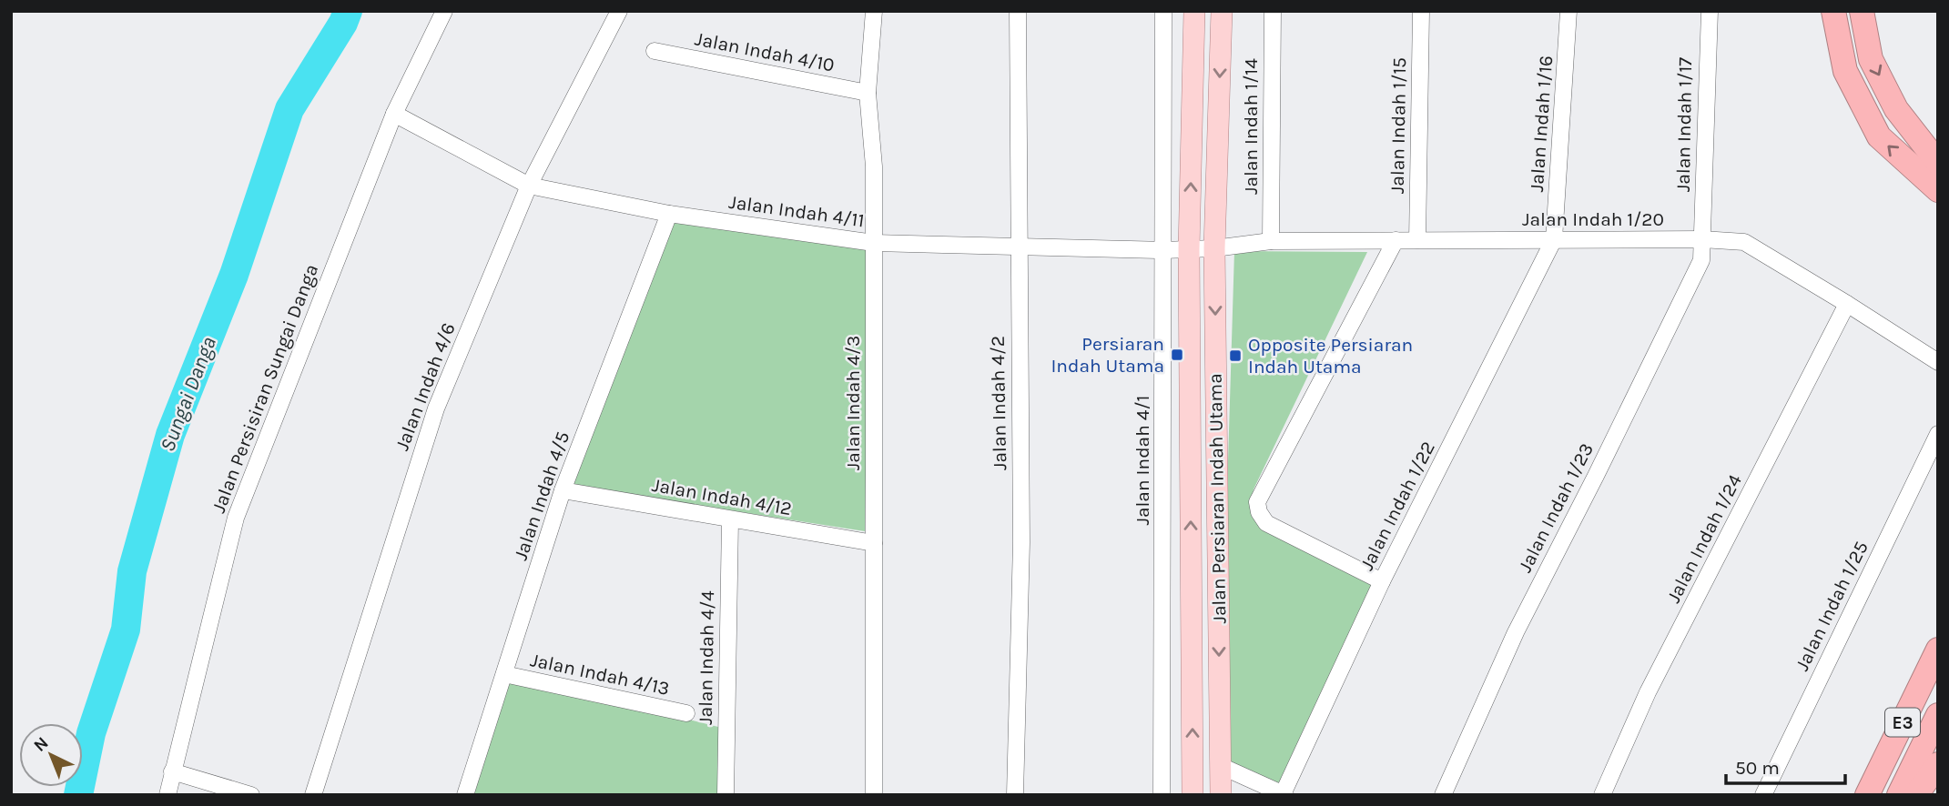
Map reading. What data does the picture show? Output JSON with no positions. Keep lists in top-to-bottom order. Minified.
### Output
{"streets":{"highway":["E3"],"main road":["Jalan Persiaran Indah Utama"],"street":["Jalan Indah 4/10","Jalan Indah 1/16","Jalan Indah 1/17","Jalan Indah 1/15","Jalan Indah 1/14","Jalan Indah 4/11","Jalan Indah 1/20","Jalan Indah 4/6","Jalan Persisiran Sungai Danga","Jalan Indah 4/3","Jalan Indah 4/2","Jalan Indah 4/1","Jalan Indah 4/5","Jalan Indah 4/12","Jalan Indah 1/22","Jalan Indah 1/23","Jalan Indah 1/24","Jalan Indah 1/25","Jalan Indah 4/4","Jalan Indah 4/13"]},"crossings":[["Jalan Indah 4/10","Jalan Indah 4/3"],["Jalan Indah 1/16","Jalan Indah 1/20"],["Jalan Indah 1/16","Jalan Indah 1/22"],["Jalan Indah 1/17","Jalan Indah 1/20"],["Jalan Indah 1/17","Jalan Indah 1/23"],["Jalan Indah 1/15","Jalan Indah 1/20"],["Jalan Indah 1/14","Jalan Indah 1/20"],["Jalan Indah 4/11","Jalan Indah 1/20"],["Jalan Indah 4/11","Jalan Indah 4/6"],["Jalan Indah 4/11","Jalan Persisiran Sungai Danga"],["Jalan Indah 4/11","Jalan Indah 4/3"],["Jalan Indah 4/11","Jalan Indah 4/2"],["Jalan Indah 4/11","Jalan Indah 4/1"],["Jalan Indah 4/11","Jalan Indah 4/5"],["Jalan Indah 4/11","Jalan Persiaran Indah Utama"],["Jalan Indah 1/20","Jalan Persiaran Indah Utama"],["Jalan Indah 1/20","Jalan Indah 1/22"],["Jalan Indah 1/20","Jalan Indah 1/23"],["Jalan Indah 1/20","Jalan Indah 1/24"],["Jalan Indah 4/3","Jalan Indah 4/12"],["Jalan Indah 4/5","Jalan Indah 4/12"],["Jalan Indah 4/5","Jalan Indah 4/13"],["Jalan Indah 4/12","Jalan Indah 4/4"]],"water":["Sungai Danga"],"places":{"transit":["Persiaran Indah Utama","Opposite Persiaran Indah Utama"]},"scale_bar":"50 m","north":"top left"}
